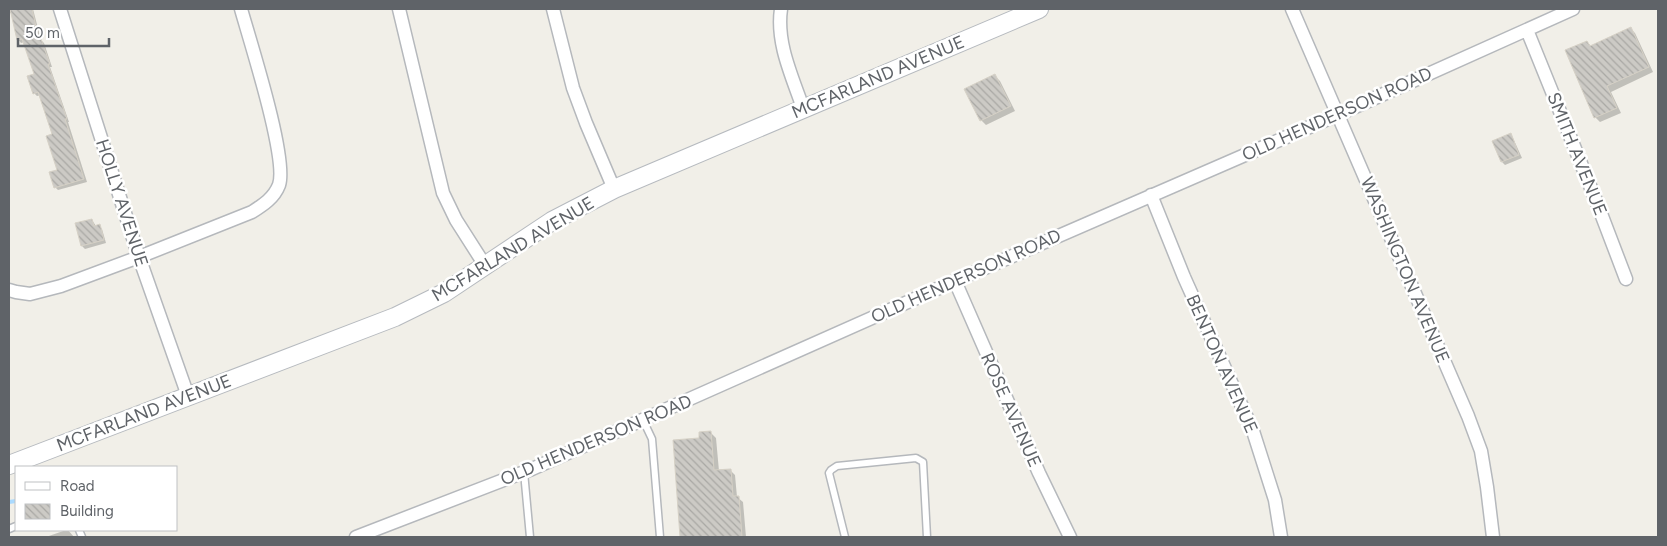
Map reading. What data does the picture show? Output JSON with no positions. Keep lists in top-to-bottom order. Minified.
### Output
{"streets":{"street":["MCFARLAND AVENUE","OLD HENDERSON ROAD","SMITH AVENUE","HOLLY AVENUE","WASHINGTON AVENUE","BENTON AVENUE","ROSE AVENUE"]},"crossings":[["MCFARLAND AVENUE","HOLLY AVENUE"],["OLD HENDERSON ROAD","SMITH AVENUE"],["OLD HENDERSON ROAD","WASHINGTON AVENUE"],["OLD HENDERSON ROAD","BENTON AVENUE"],["OLD HENDERSON ROAD","ROSE AVENUE"]],"legend":["Road","Building"],"scale_bar":"50 m"}
